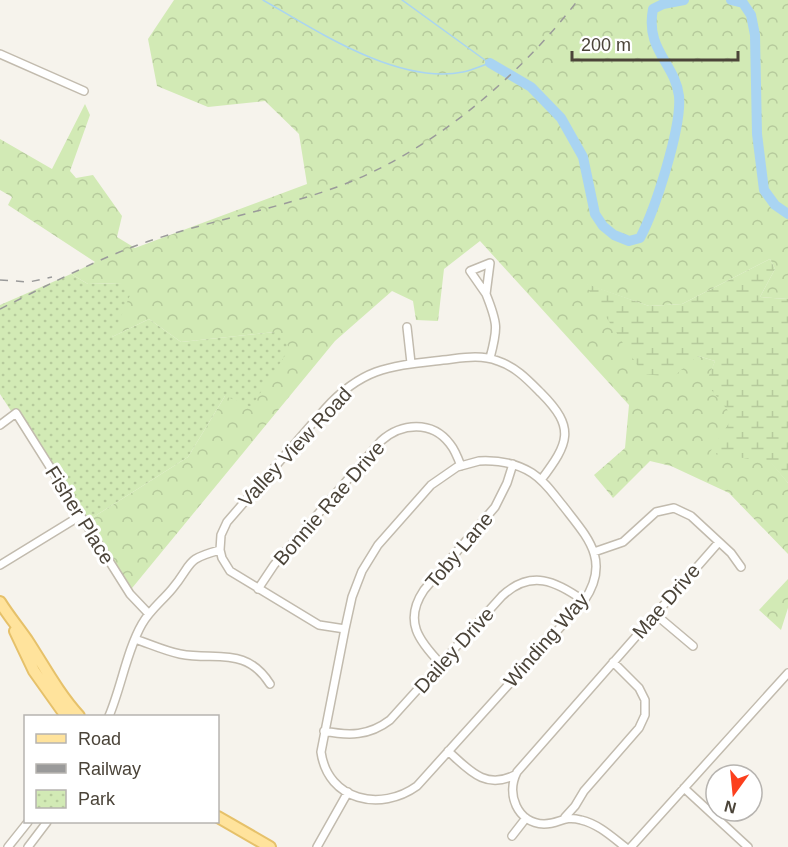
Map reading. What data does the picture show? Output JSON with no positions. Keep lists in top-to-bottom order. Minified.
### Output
{"streets":{"street":["Valley View Road","Bonnie Rae Drive","Fisher Place","Toby Lane","Mae Drive","Winding Way","Dailey Drive"]},"crossings":[["Toby Lane","Dailey Drive"],["Winding Way","Dailey Drive"]],"legend":["Road","Railway","Park"],"scale_bar":"200 m","north":"bottom"}
